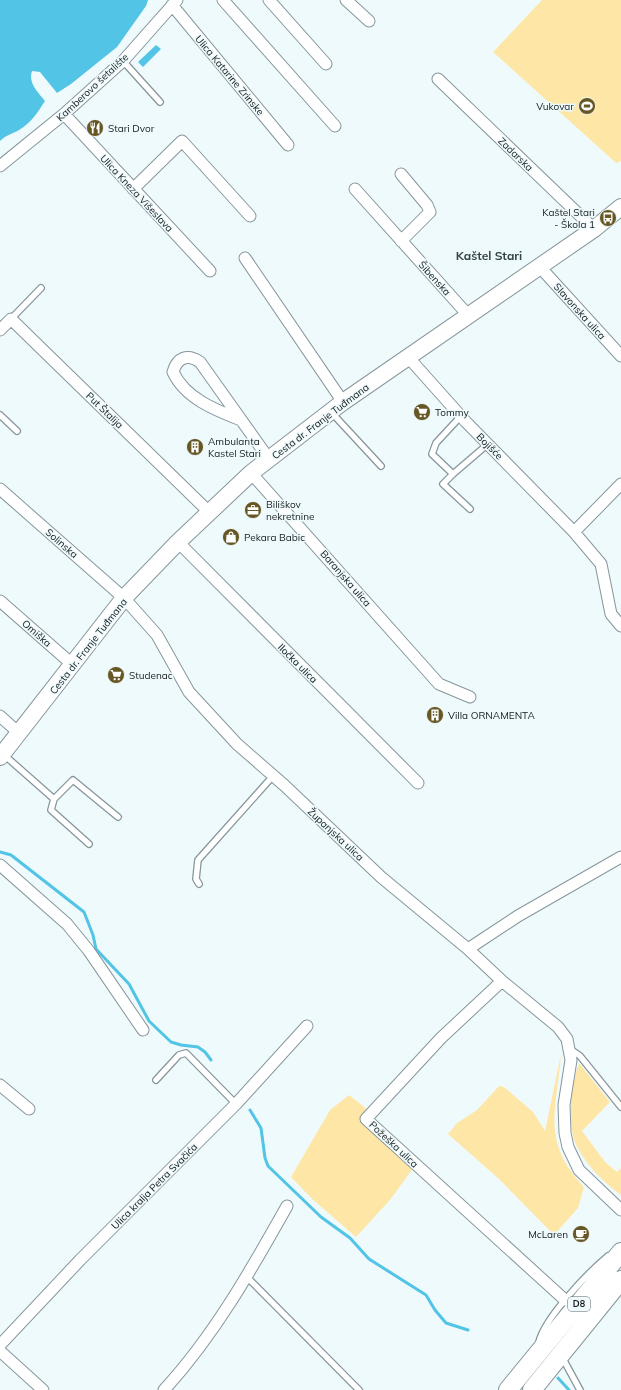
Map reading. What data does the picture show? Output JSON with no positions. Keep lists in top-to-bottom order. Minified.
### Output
{"streets":{"main road":["Cesta dr. Franje Tuđmana","D8"],"street":["Ulica Katarine Zrinske","Kamberovo šetalište","Zadarska","Ulica Kneza Višeslava","Šibenska","Slavonska ulica","Put Štalija","Bojišće","Solinska","Baranjska ulica","Omiška","Iločka ulica","Županjska ulica","Požeška ulica","Ulica kralja Petra Svačića"]},"crossings":[["Ulica Katarine Zrinske","Kamberovo šetalište"],["Kamberovo šetalište","Ulica Kneza Višeslava"],["Zadarska","Cesta dr. Franje Tuđmana"],["Šibenska","Cesta dr. Franje Tuđmana"],["Slavonska ulica","Cesta dr. Franje Tuđmana"],["Put Štalija","Cesta dr. Franje Tuđmana"],["Cesta dr. Franje Tuđmana","Bojišće"],["Cesta dr. Franje Tuđmana","Solinska"],["Cesta dr. Franje Tuđmana","Baranjska ulica"],["Cesta dr. Franje Tuđmana","Omiška"],["Cesta dr. Franje Tuđmana","Iločka ulica"],["Cesta dr. Franje Tuđmana","Županjska ulica"],["Solinska","Županjska ulica"],["Županjska ulica","Požeška ulica"]],"districts":["Kaštel Stari"],"places":{"sports":["Vukovar"],"restaurant":["Stari Dvor"],"bus stop":["Kaštel Stari - Škola 1"],"supermarket":["Tommy","Studenac"],"building":["Ambulanta Kastel Stari","Villa ORNAMENTA"],"office":["Biliškov nekretnine"],"shop":["Pekara Babic"],"cafe":["McLaren"]}}
